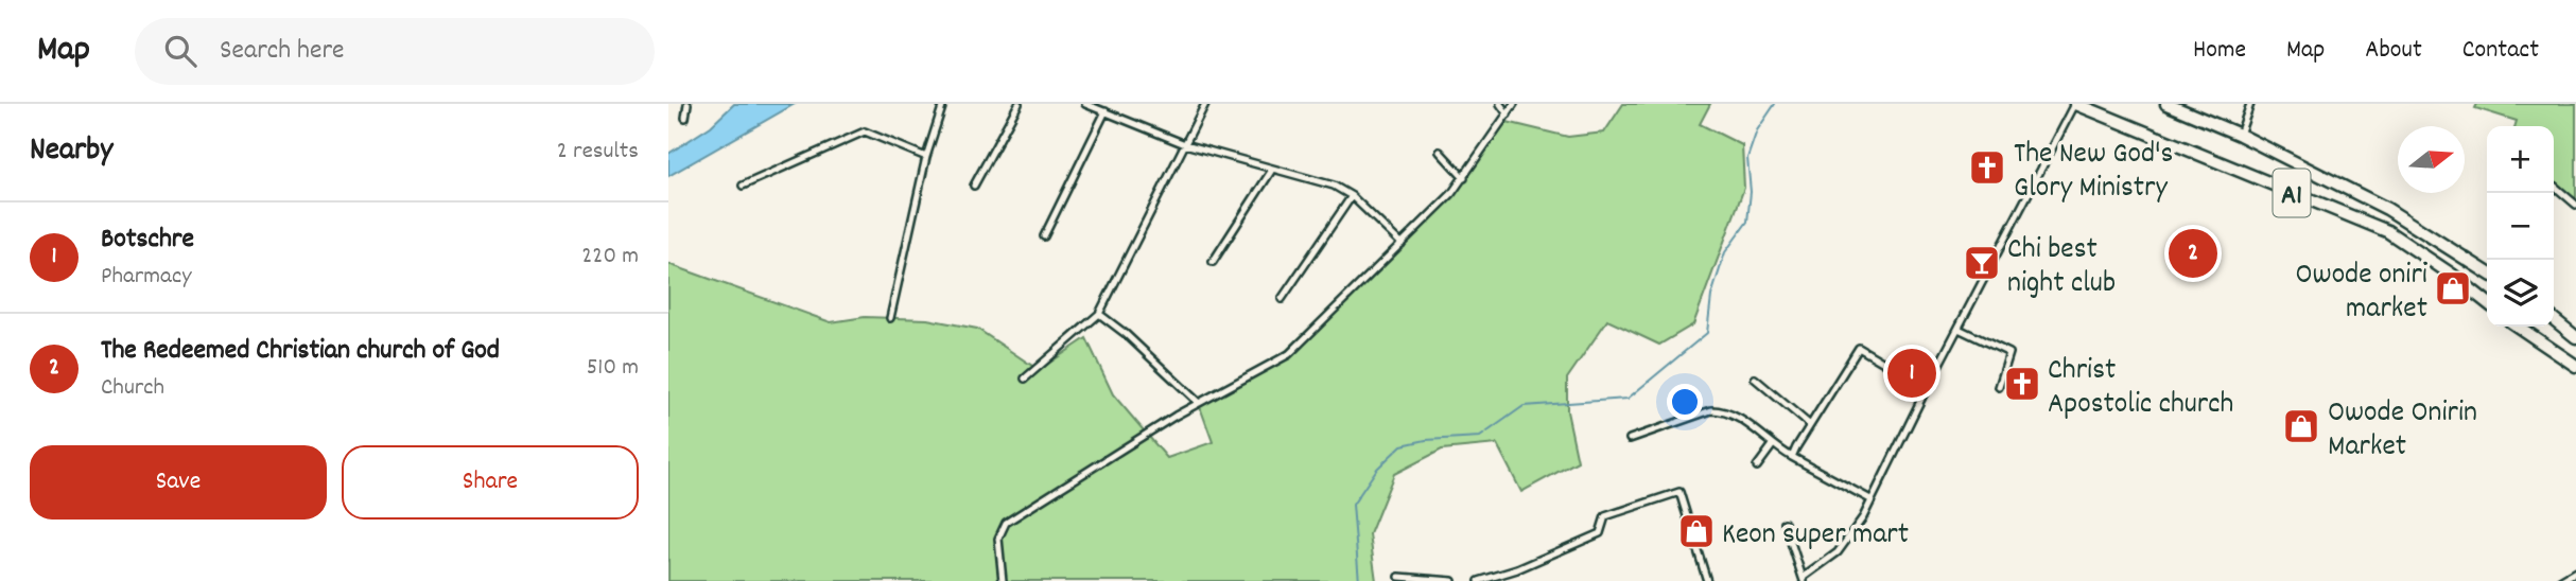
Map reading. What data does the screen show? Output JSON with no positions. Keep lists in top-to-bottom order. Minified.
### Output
{"streets":{"highway":["A1"]},"places":{"church":["The New God's Glory Ministry","Christ Apostolic church"],"bar":["Chi best night club"],"shop":["Owode oniri market","Owode Onirin Market","Keon super mart"]},"north":"right","page":{"header":"Map","search":"Search here","nav":["Home","Map","About","Contact"],"heading":["Nearby","2 results"],"map_buttons":["+","−"],"list":[{"mark":"1","name":"Botschre","note":"Pharmacy","value":"220 m"},{"mark":"2","name":"The Redeemed Christian church of God","note":"Church","value":"510 m"}],"pins":["2","1"],"buttons":["Save","Share"]}}
